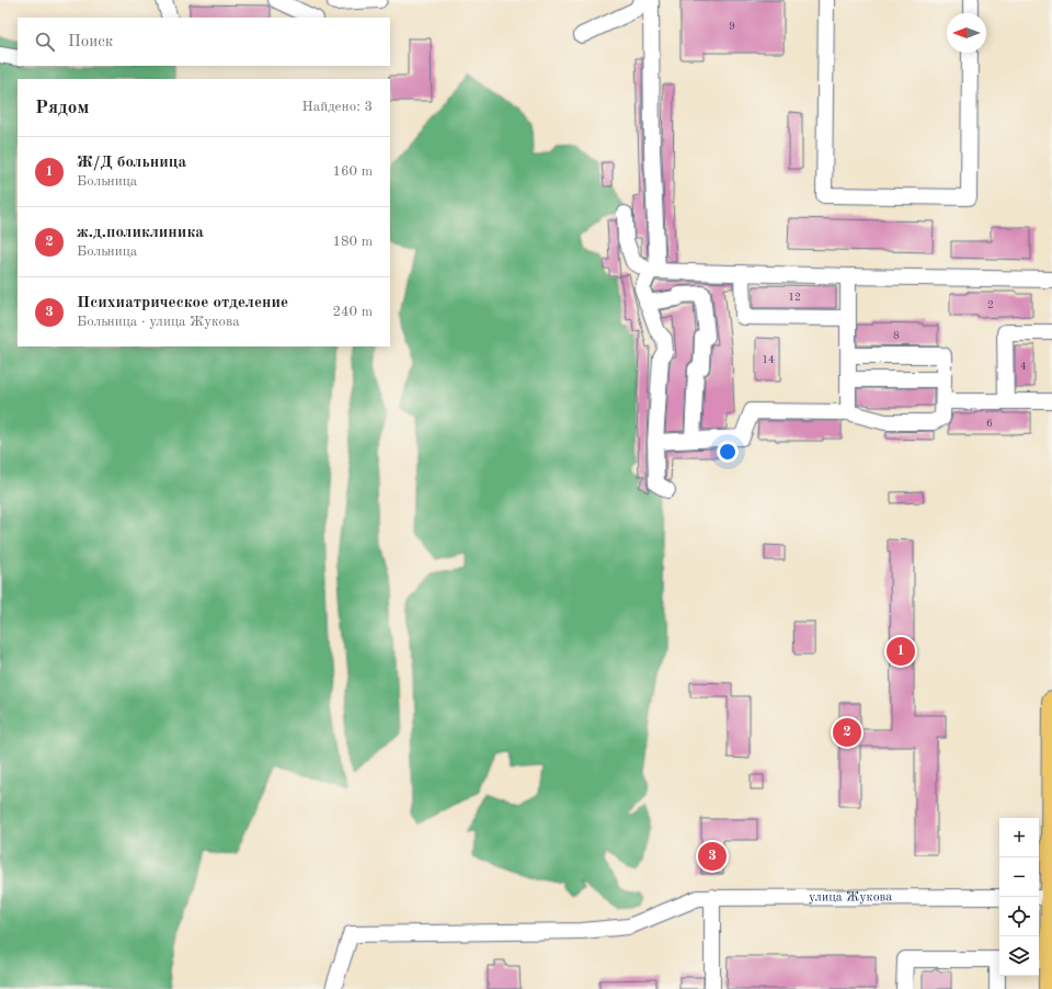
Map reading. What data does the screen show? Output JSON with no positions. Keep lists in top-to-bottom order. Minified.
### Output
{"streets":{"street":["улица Жукова"]},"house_numbers":["9","12","2","8","14","4","6"],"north":"left","page":{"search":"Поиск","heading":["Рядом","Найдено: 3"],"list":[{"mark":"1","name":"Ж/Д больница","note":"Больница","value":"160 m"},{"mark":"2","name":"ж.д.поликлиника","note":"Больница","value":"180 m"},{"mark":"3","name":"Психиатрическое отделение","note":"Больница · улица Жукова","value":"240 m"}],"pins":["1","2","3"],"map_buttons":["+","−"]}}
